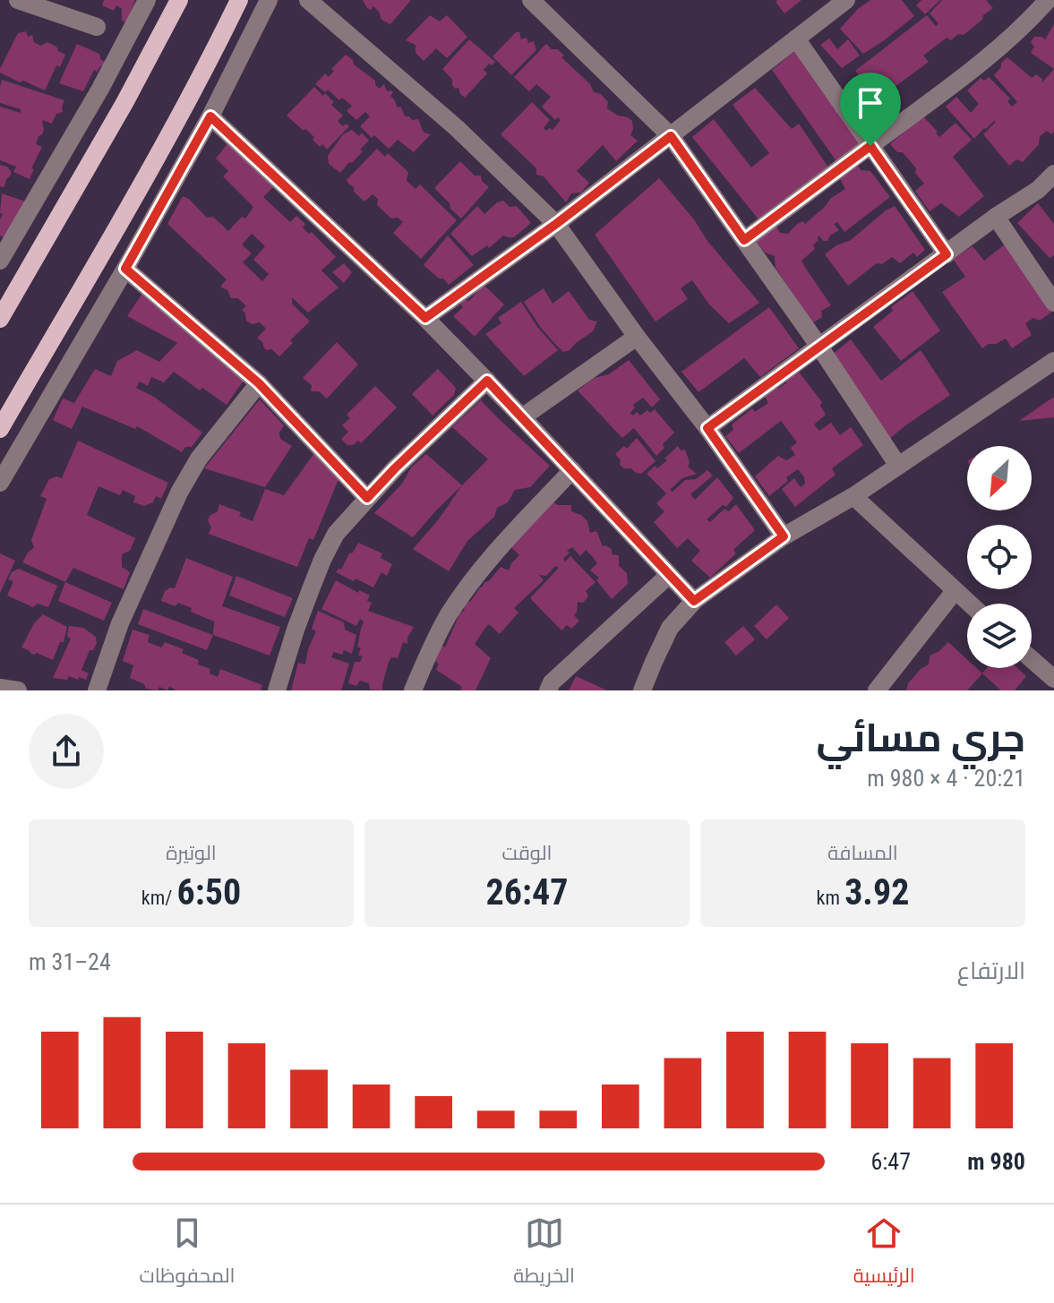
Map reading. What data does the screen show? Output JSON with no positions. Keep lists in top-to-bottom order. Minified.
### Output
{"north":"bottom left","page":{"heading":["جري مسائي","20:21 · 4 × 980 m"],"stats":[["المسافة","3.92 km"],["الوقت","26:47"],["الوتيرة","6:50 /km"]],"chart":["الارتفاع","24–31 m"],"list":[{"name":"980 m","note":"6:47"}],"tabs":["الرئيسية","الخريطة","المحفوظات"]}}
